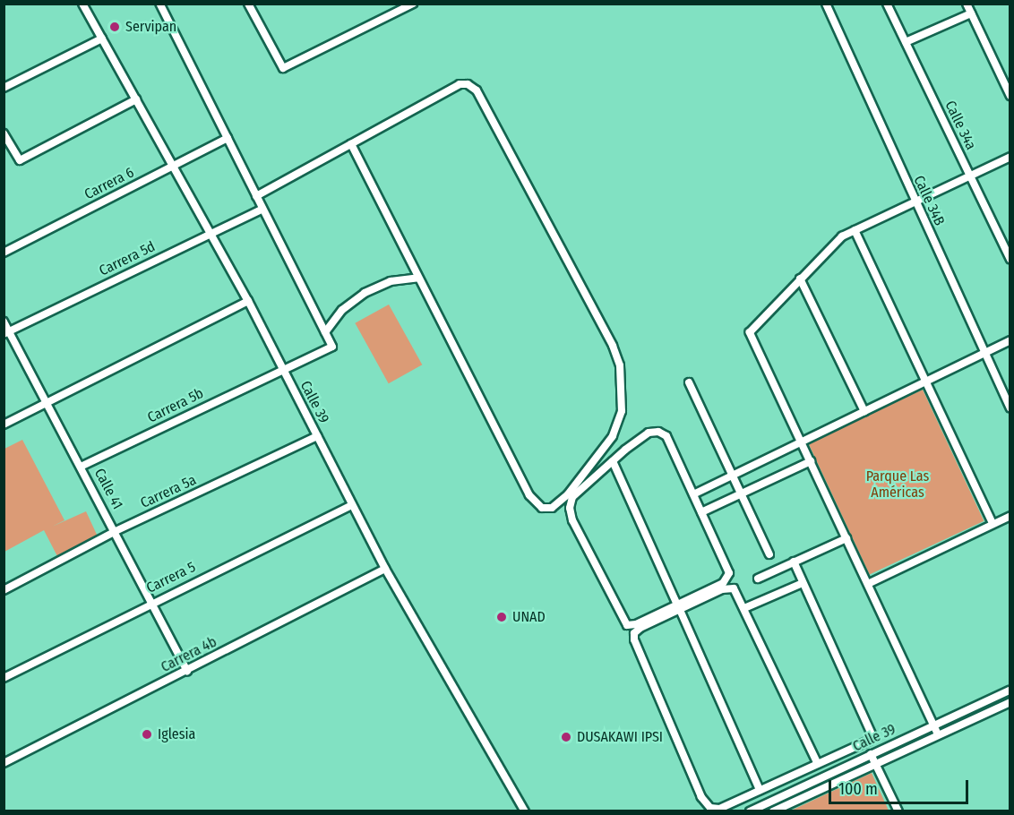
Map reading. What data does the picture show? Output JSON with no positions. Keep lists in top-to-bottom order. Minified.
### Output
{"streets":{"street":["Calle 34a","Carrera 6","Calle 34B","Carrera 5d","Calle 39","Carrera 5b","Calle 41","Carrera 5a","Carrera 5","Carrera 4b"]},"crossings":[["Carrera 6","Calle 39"],["Carrera 5d","Calle 39"],["Carrera 5d","Calle 41"],["Calle 39","Carrera 5b"],["Calle 39","Carrera 5a"],["Calle 39","Carrera 5"],["Calle 39","Carrera 4b"],["Carrera 5b","Calle 41"],["Calle 41","Carrera 5a"],["Calle 41","Carrera 5"],["Calle 41","Carrera 4b"]],"parks":["Parque Las Américas"],"places":["Servipan","UNAD","Iglesia","DUSAKAWI IPSI"],"scale_bar":"100 m"}
